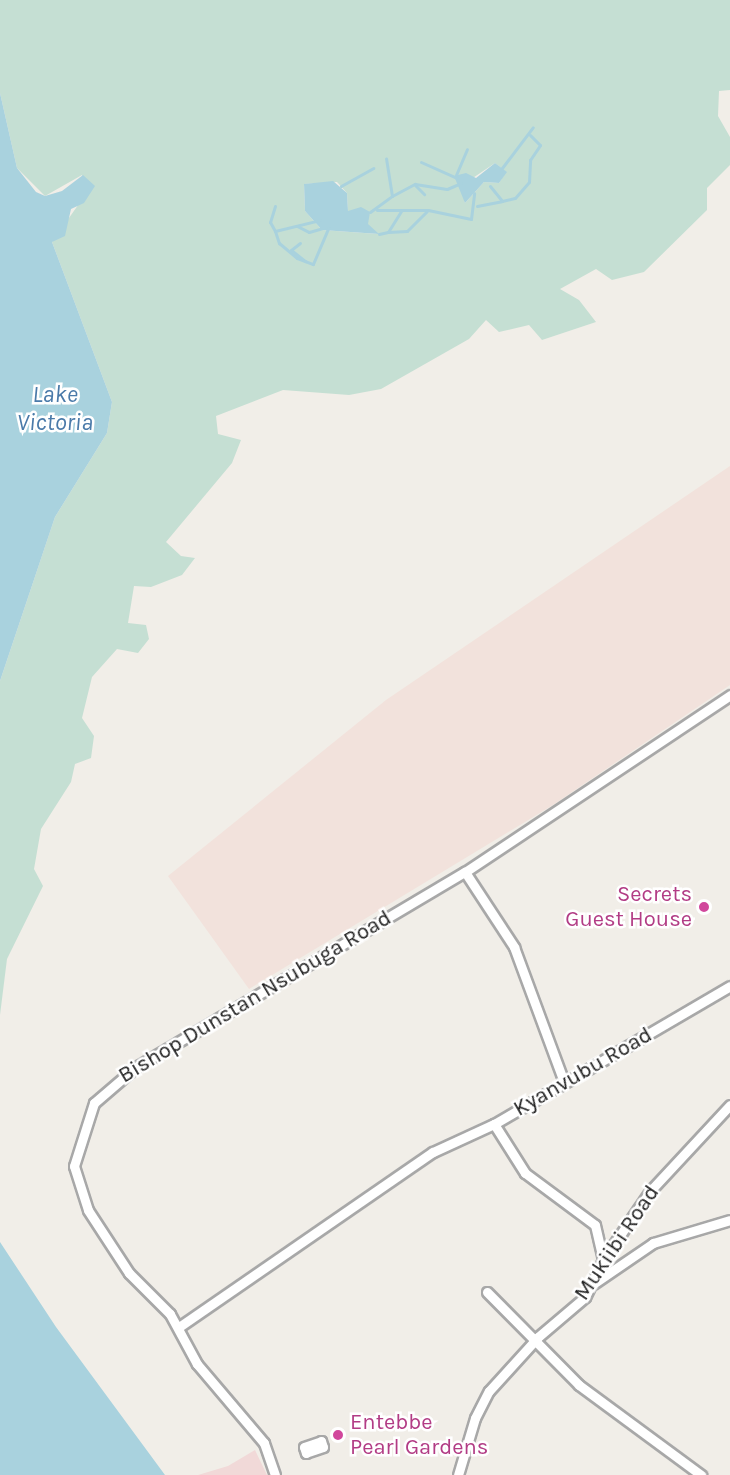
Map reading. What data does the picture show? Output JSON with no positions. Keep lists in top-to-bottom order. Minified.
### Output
{"streets":{"street":["Bishop Dunstan Nsubuga Road","Kyanvubu Road","Mukiibi Road"]},"crossings":[["Bishop Dunstan Nsubuga Road","Kyanvubu Road"]],"water":["Lake Victoria"],"places":["Secrets Guest House","Entebbe Pearl Gardens"]}
